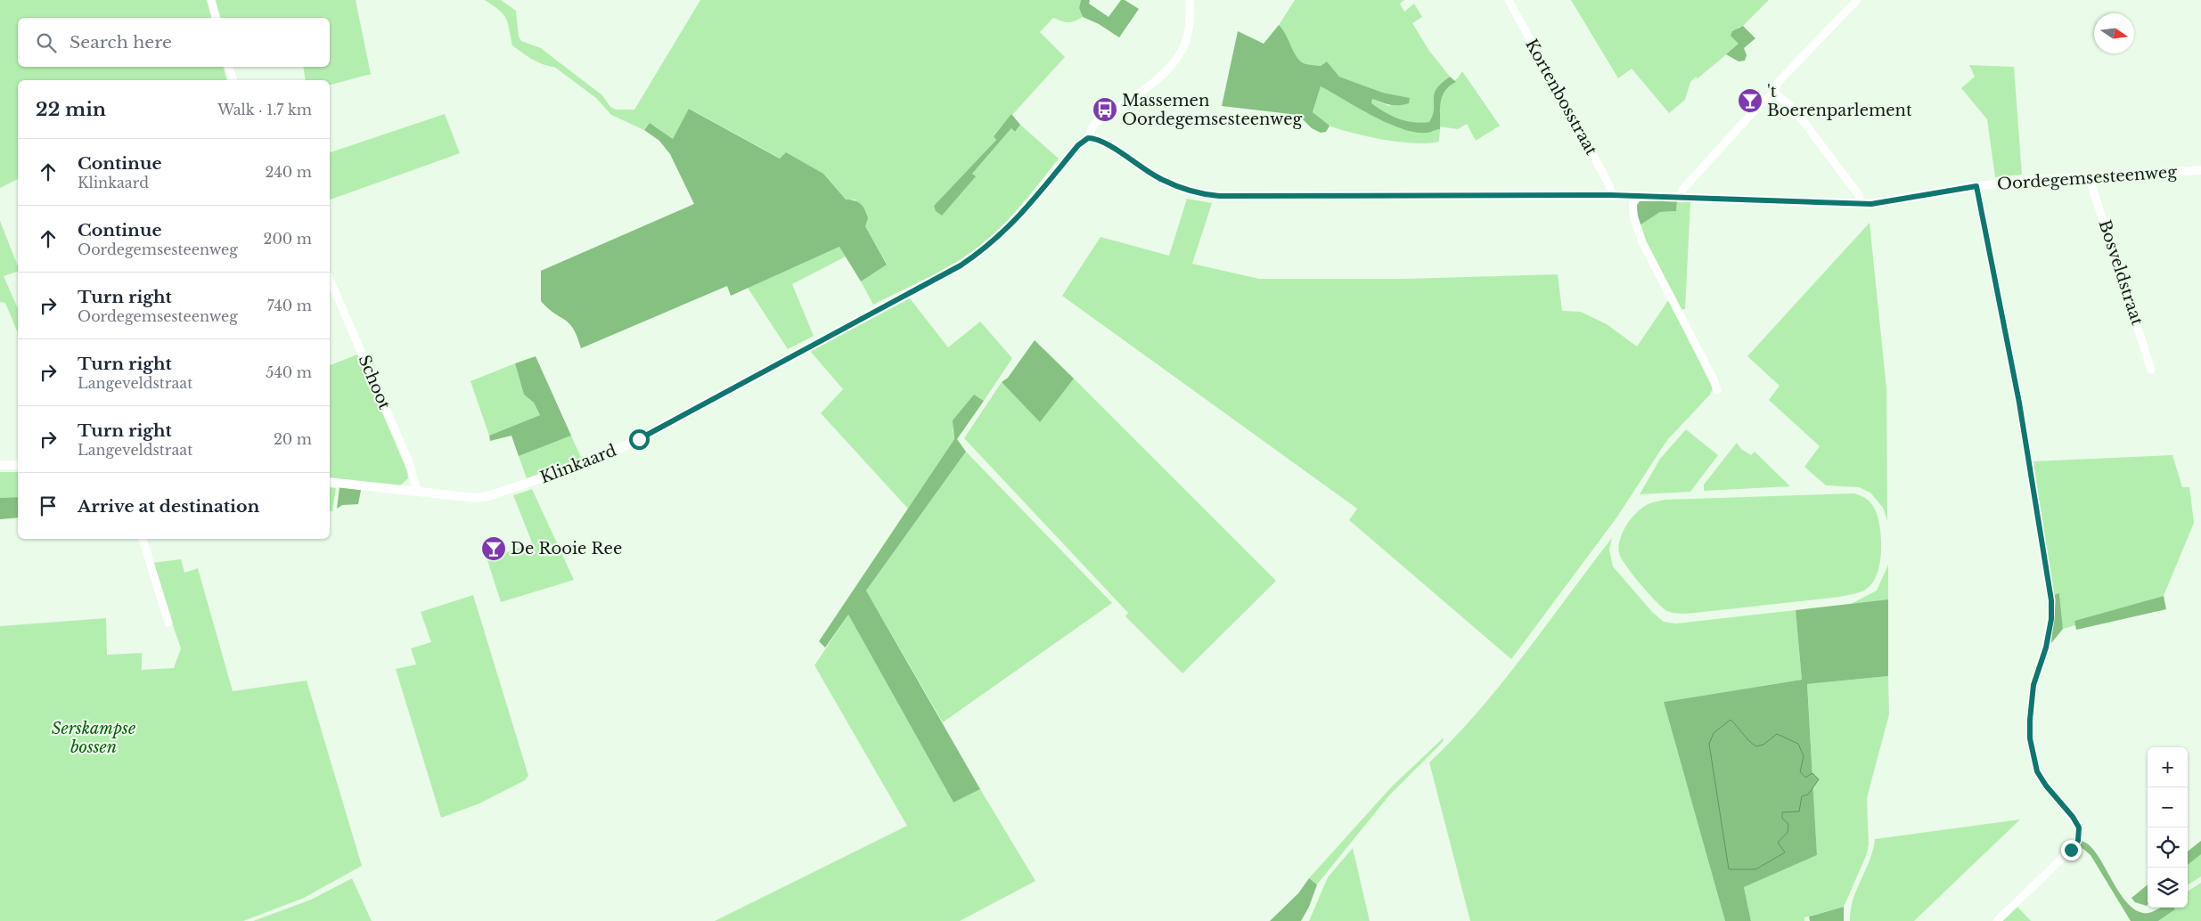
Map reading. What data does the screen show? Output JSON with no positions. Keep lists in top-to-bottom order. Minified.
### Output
{"streets":{"street":["Kortenbosstraat","Oordegemsesteenweg","Bosveldstraat","Schoot","Klinkaard"]},"crossings":[["Kortenbosstraat","Oordegemsesteenweg"],["Oordegemsesteenweg","Bosveldstraat"],["Oordegemsesteenweg","Klinkaard"],["Schoot","Klinkaard"]],"parks":["Serskampse bossen"],"places":{"bar":["'t Boerenparlement","De Rooie Ree"],"bus stop":["Massemen Oordegemsesteenweg"]},"north":"right","page":{"search":"Search here","heading":["22 min","Walk · 1.7 km"],"list":[["Continue","Klinkaard","240 m"],["Continue","Oordegemsesteenweg","200 m"],["Turn right","Oordegemsesteenweg","740 m"],["Turn right","Langeveldstraat","540 m"],["Turn right","Langeveldstraat","20 m"],"Arrive at destination"],"map_buttons":["+","−"]}}
